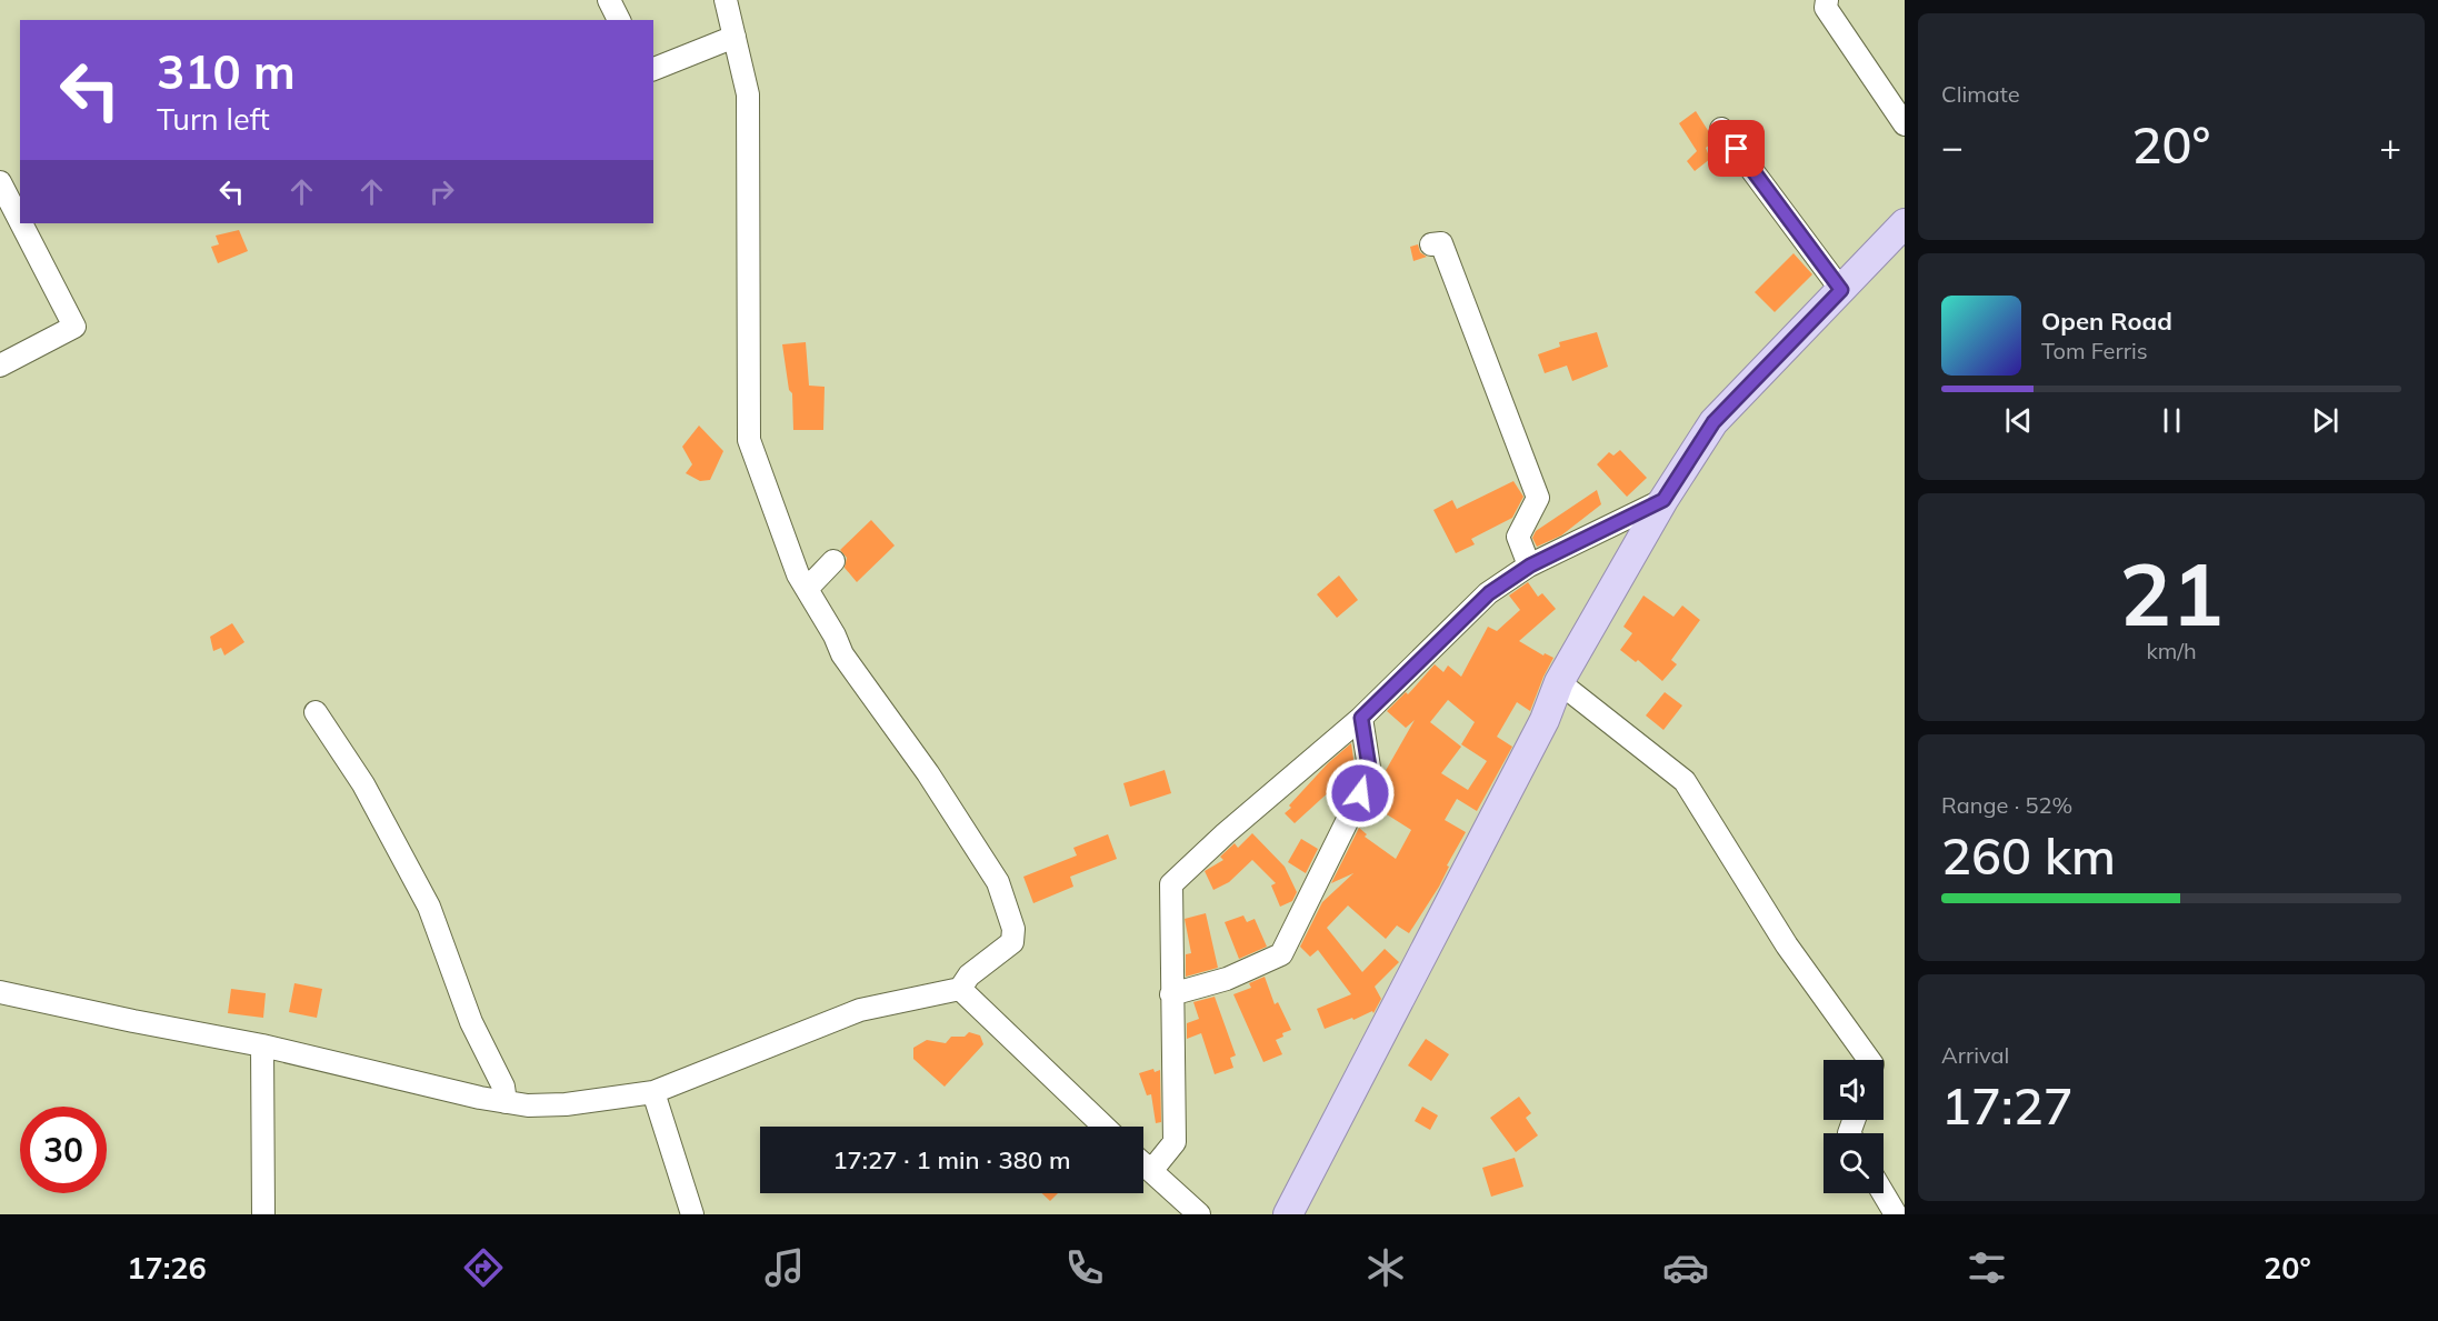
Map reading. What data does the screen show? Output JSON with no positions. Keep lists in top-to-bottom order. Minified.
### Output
{"page":{"tile":["Climate",["21","km/h"],["Range · 52%","260 km"],["Arrival","17:27"]],"turn":["310 m","Turn left"],"heat":["−","20°","+"],"song":["Open Road","Tom Ferris"],"limit":"30","trip":"17:27 · 1 min · 380 m","tabs":["17:26","20°"]}}
